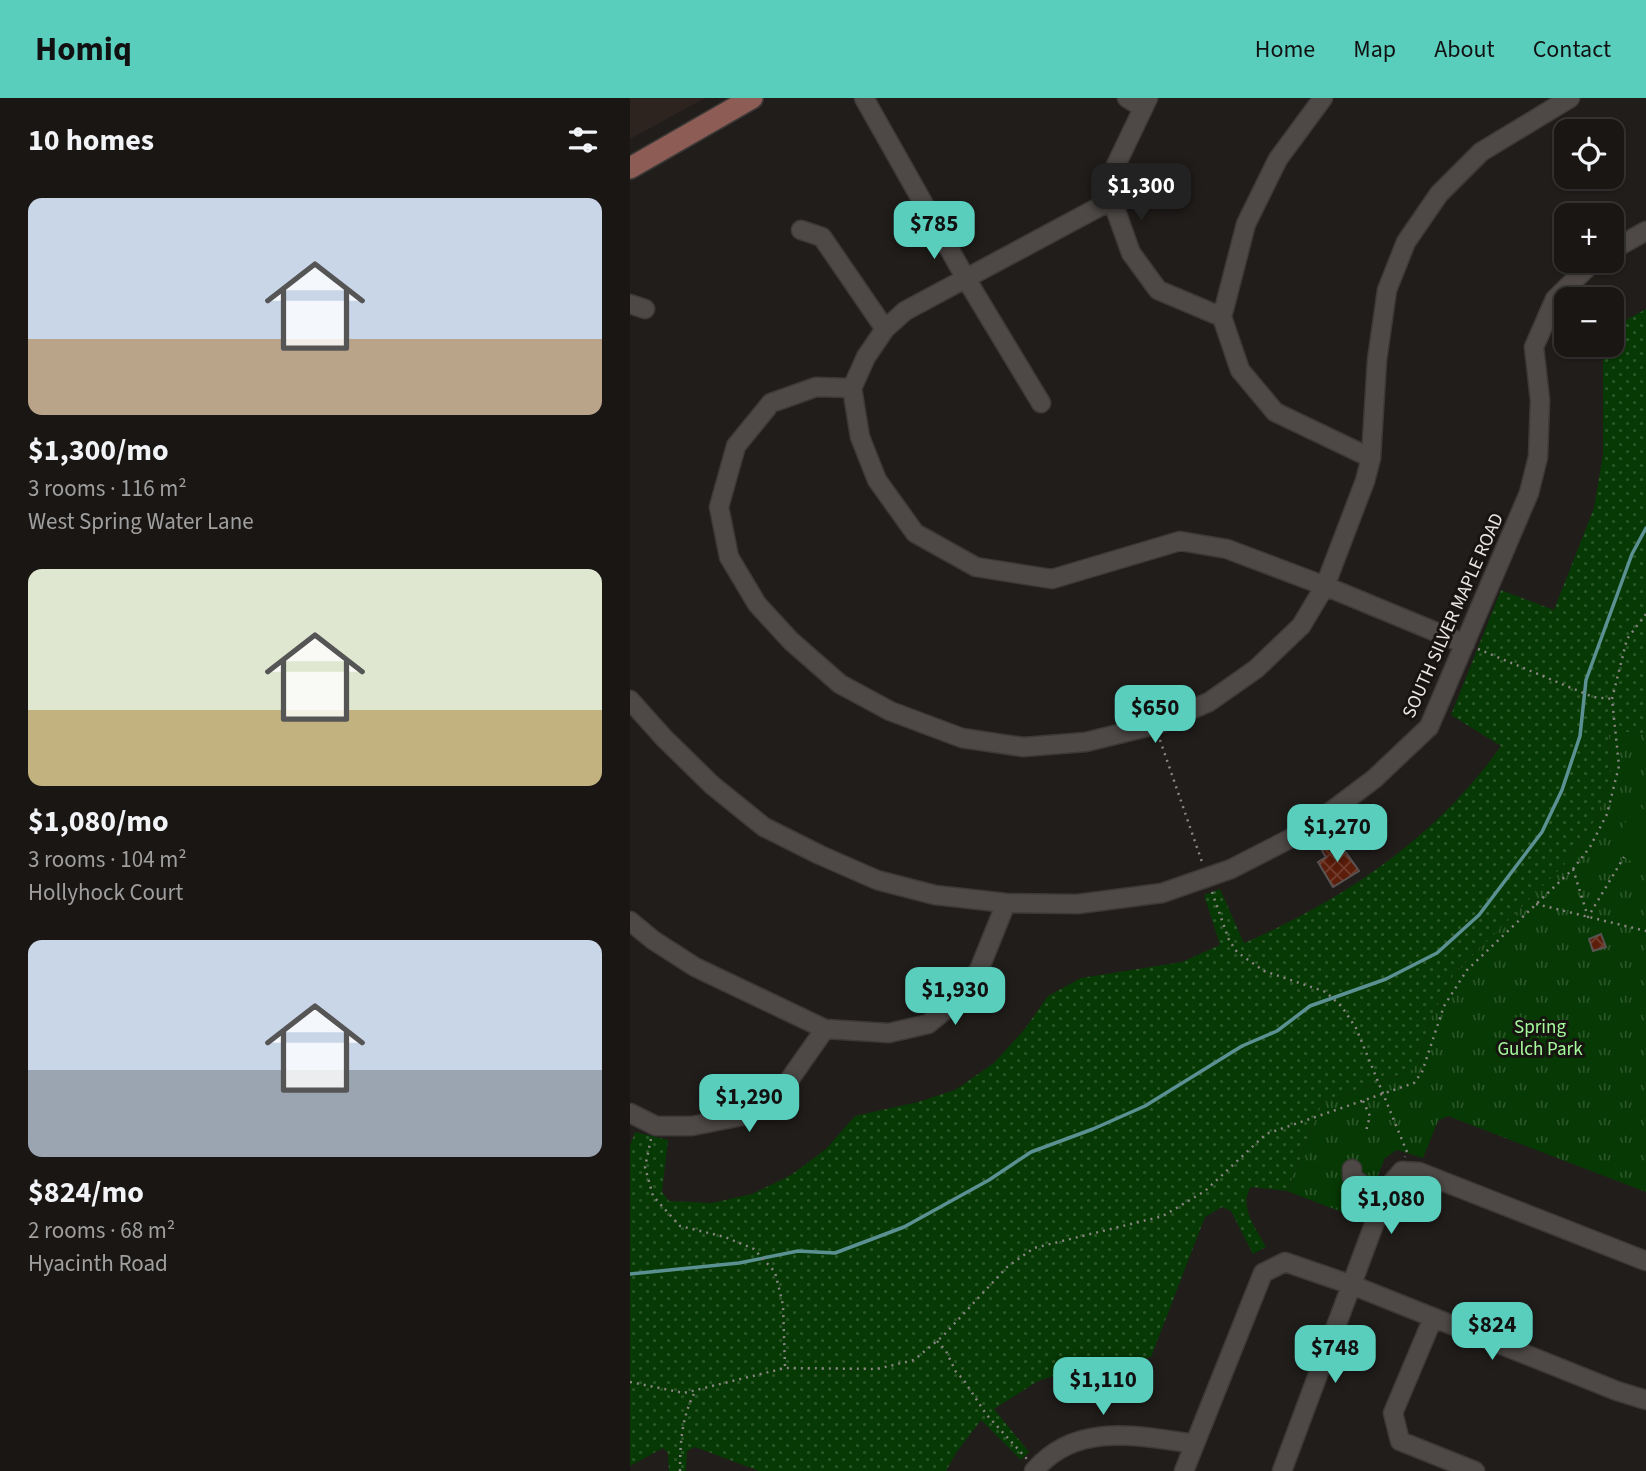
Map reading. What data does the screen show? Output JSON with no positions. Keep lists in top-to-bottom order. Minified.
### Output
{"streets":{"street":["SOUTH SILVER MAPLE ROAD"]},"parks":["Spring Gulch Park"],"page":{"header":"Homiq","nav":["Home","Map","About","Contact"],"heading":"10 homes","map_buttons":["+","−"],"price":["$1,300","$785","$650","$1,270","$1,930","$1,290","$1,080","$824","$748","$1,110"],"list":[{"name":"$1,300/mo","note":"3 rooms · 116 m² · West Spring Water Lane"},{"name":"$1,080/mo","note":"3 rooms · 104 m² · Hollyhock Court"},{"name":"$824/mo","note":"2 rooms · 68 m² · Hyacinth Road"}]}}
